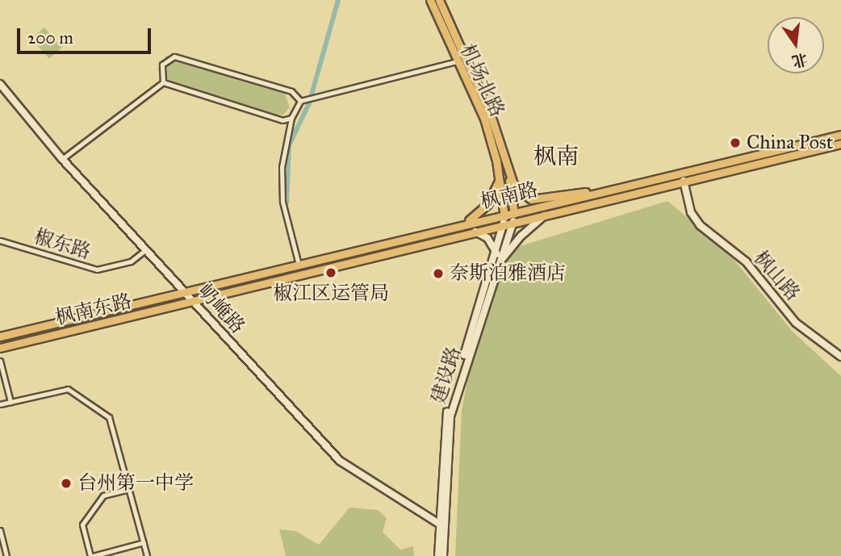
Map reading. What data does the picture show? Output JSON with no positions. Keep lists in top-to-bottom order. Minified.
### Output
{"streets":{"main road":["机场北路","枫南路","枫南东路","建设路"],"street":["椒东路","枫山路","屷崦路"]},"crossings":[["机场北路","枫南路"],["机场北路","建设路"],["枫南路","枫山路"],["枫南路","屷崦路"],["枫南路","枫南东路"],["枫南路","建设路"],["椒东路","屷崦路"],["屷崦路","枫南东路"],["屷崦路","建设路"]],"districts":["枫南"],"places":["China Post","椒江区运管局","奈斯泊雅酒店","台州第一中学"],"scale_bar":"200 m","north":"bottom"}
